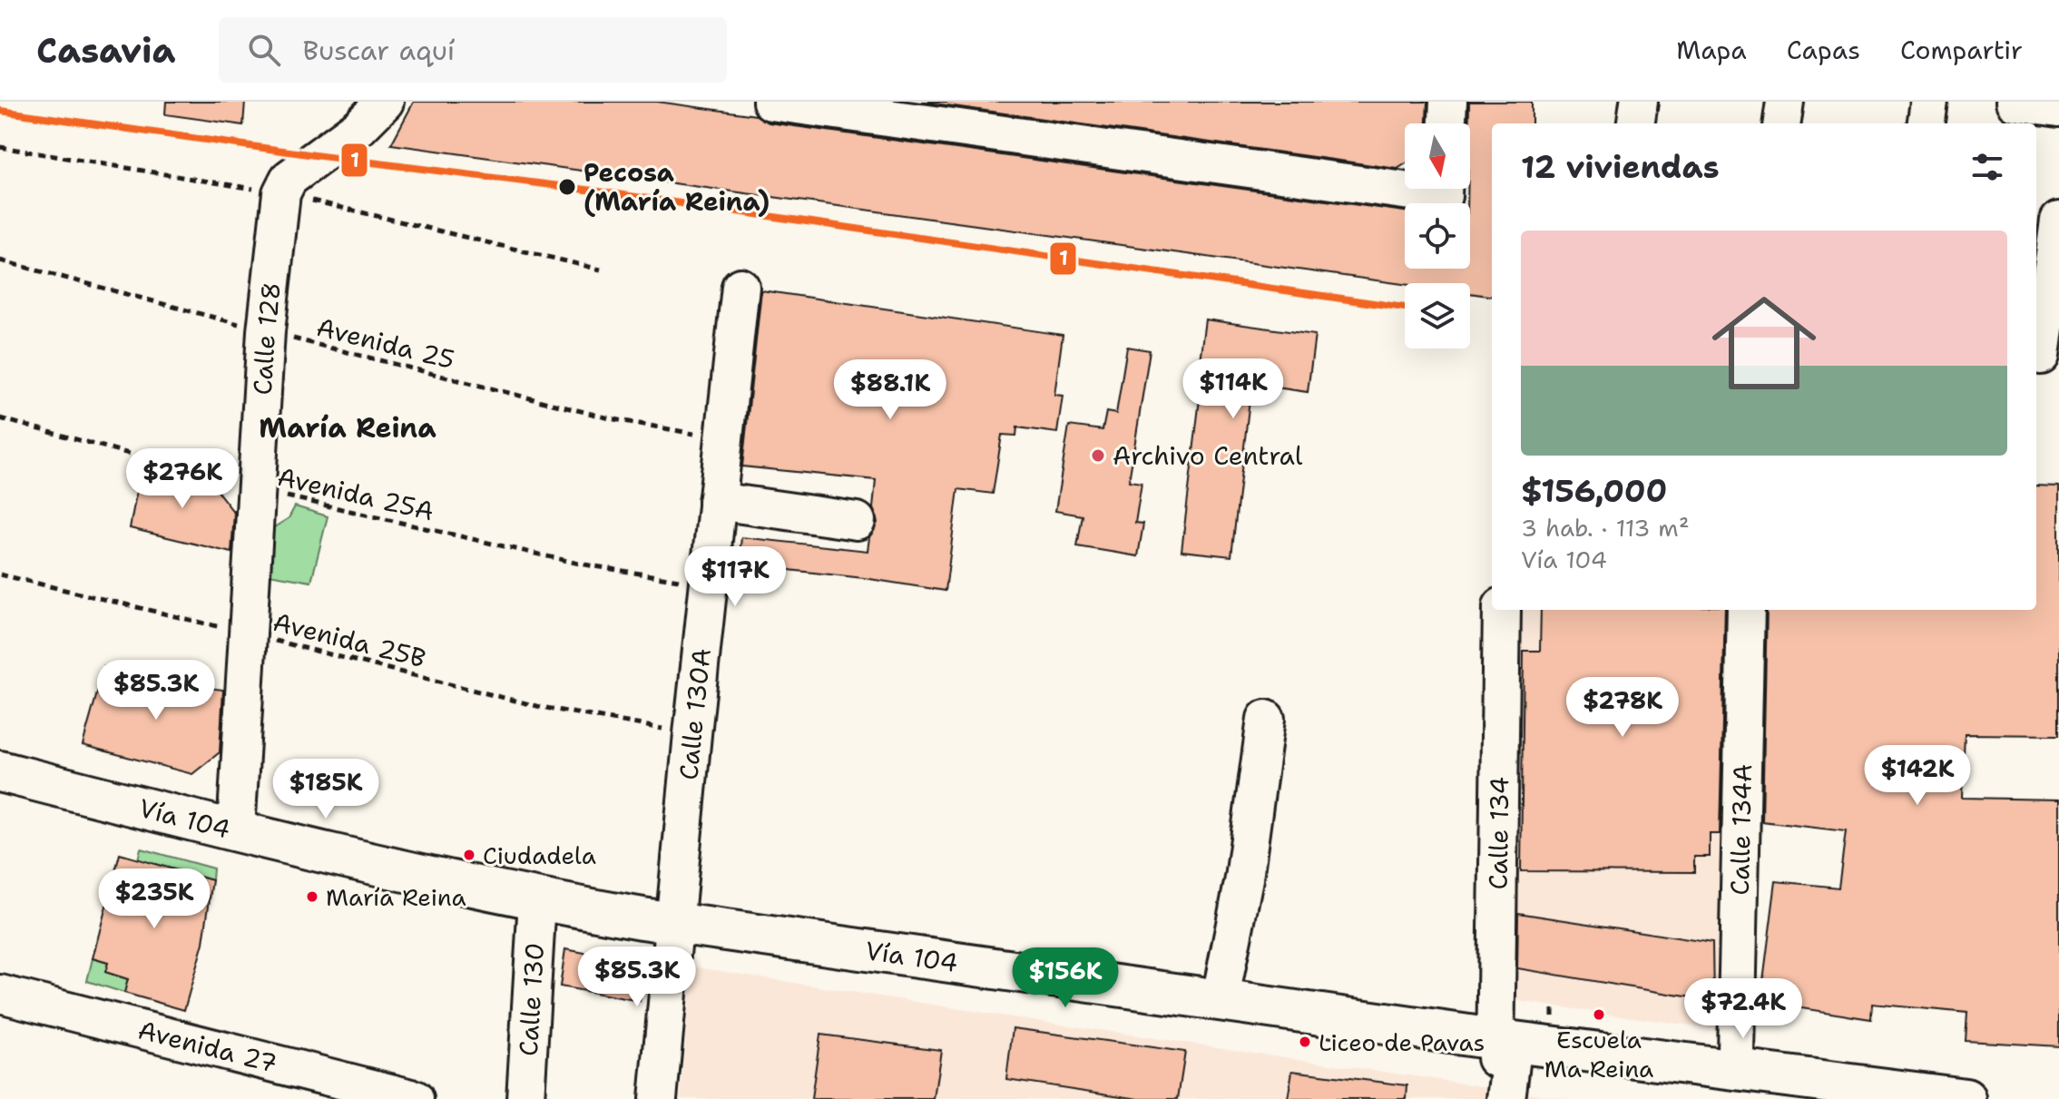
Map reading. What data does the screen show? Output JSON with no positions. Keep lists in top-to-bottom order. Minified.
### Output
{"streets":{"main road":["Vía 104"],"street":["Calle 128","Calle 130A","Calle 134A","Calle 134","Calle 130","Avenida 27"],"path":["Avenida 25","Avenida 25A","Avenida 25B"]},"crossings":[["Calle 128","Avenida 25"],["Calle 128","Avenida 25A"],["Calle 128","Avenida 25B"],["Calle 128","Vía 104"],["Avenida 25","Calle 130A"],["Avenida 25A","Calle 130A"],["Avenida 25B","Calle 130A"],["Calle 130A","Vía 104"],["Vía 104","Calle 134"],["Vía 104","Calle 130"]],"districts":["María Reina"],"places":["Pecosa (María Reina)","Archivo Central","Ciudadela","María Reina","Escuela Ma Reina","Liceo de Pavas"],"lines":["transit line 1"],"north":"bottom","page":{"header":"Casavia","search":"Buscar aquí","nav":["Mapa","Capas","Compartir"],"heading":"12 viviendas","list":[{"name":"$156,000","note":"3 hab. · 113 m² · Vía 104"}],"price":["$114K","$88.1K","$276K","$117K","$85.3K","$278K","$142K","$185K","$235K","$85.3K","$156K","$72.4K"]}}
